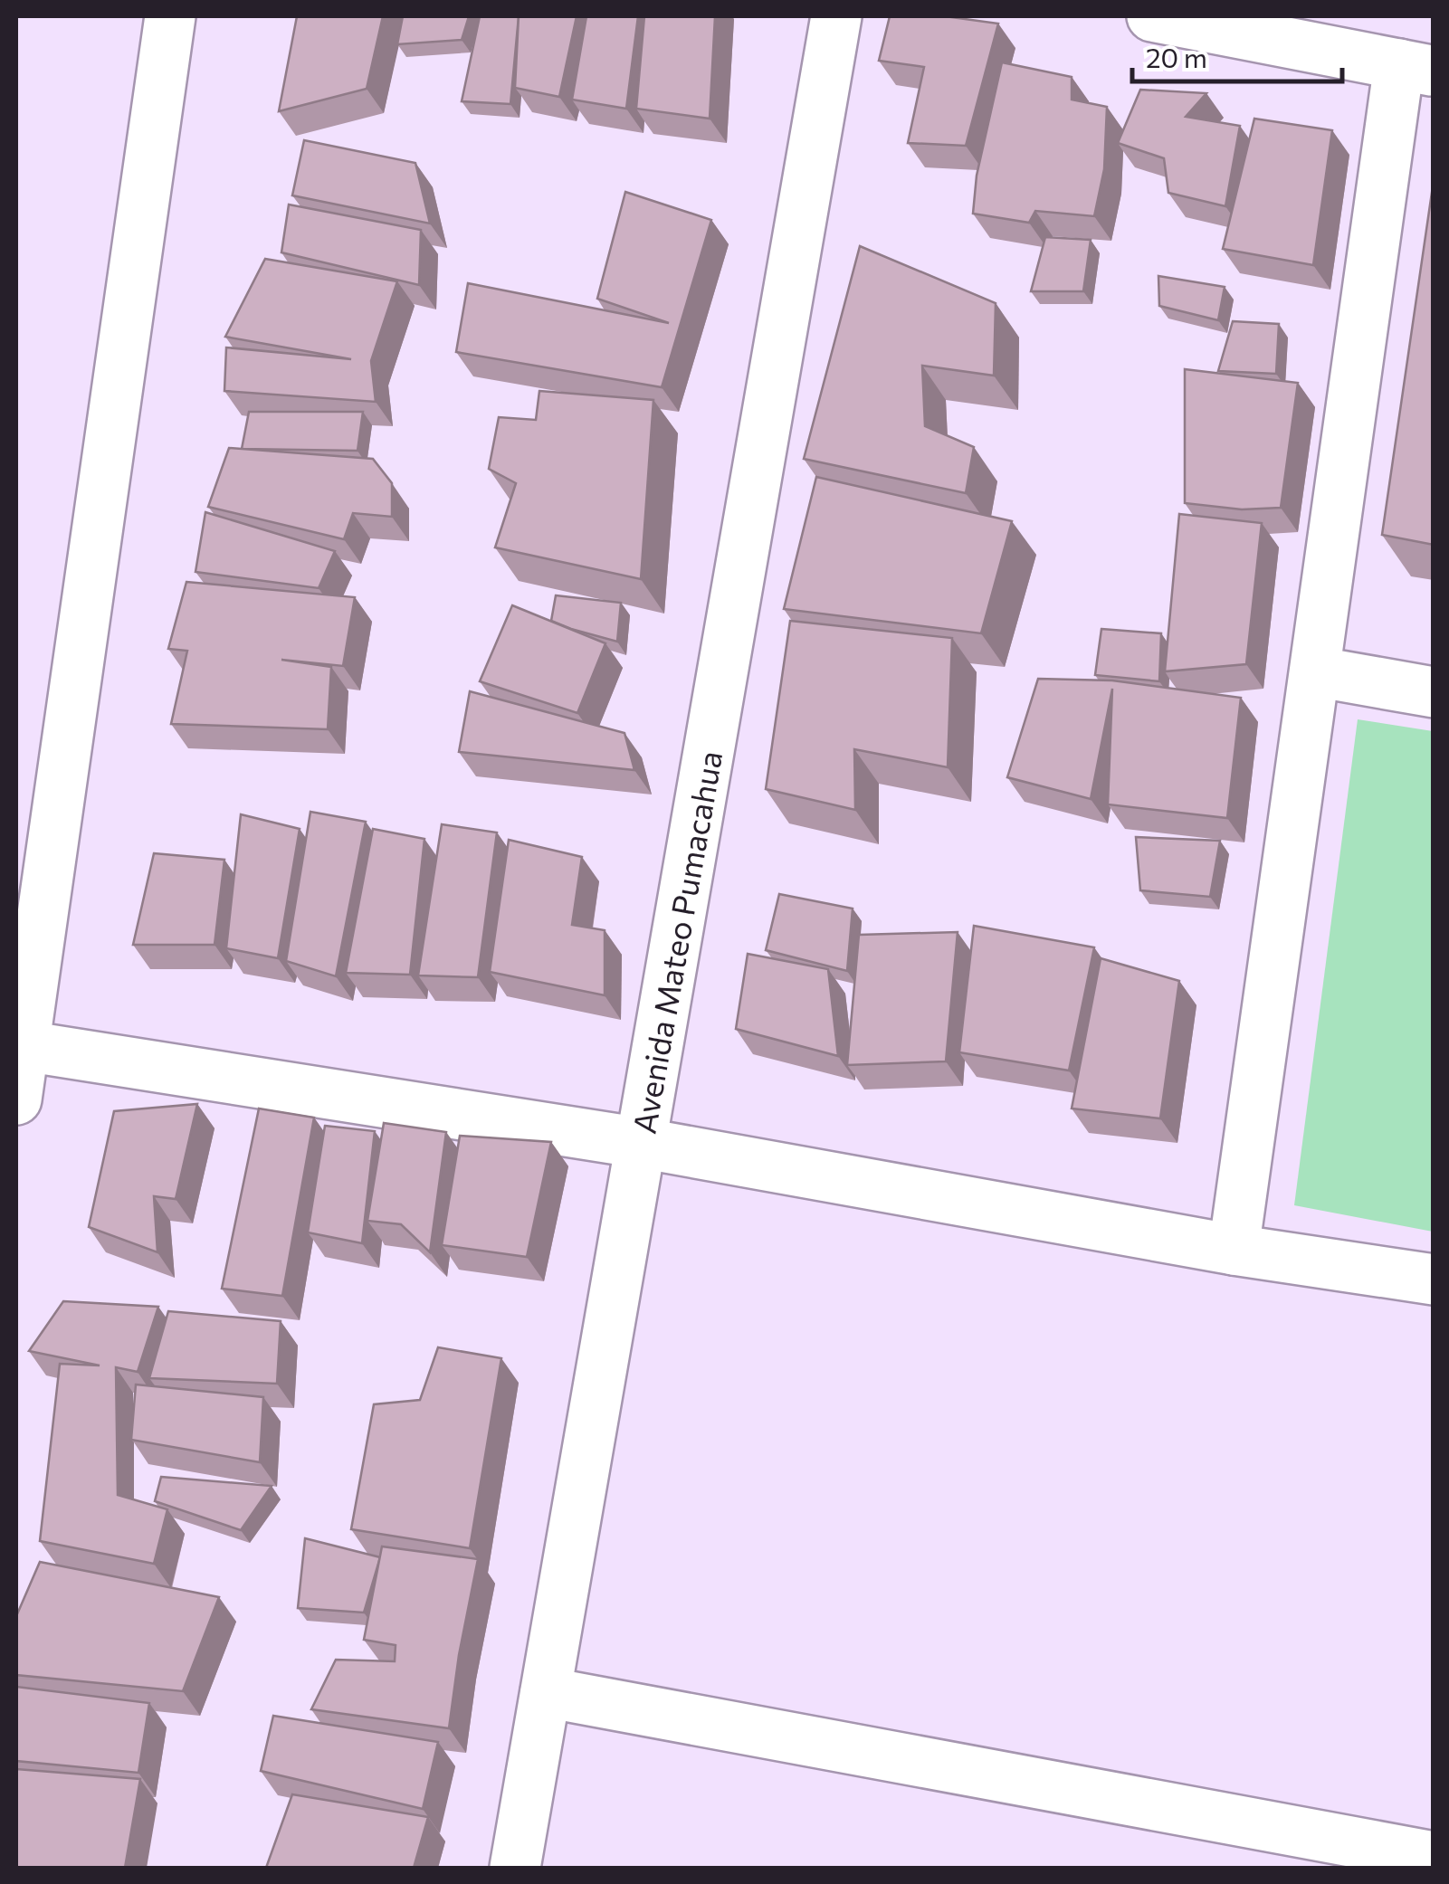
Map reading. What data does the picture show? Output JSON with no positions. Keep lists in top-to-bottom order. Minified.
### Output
{"streets":{"street":["Avenida Mateo Pumacahua"]},"scale_bar":"20 m"}
